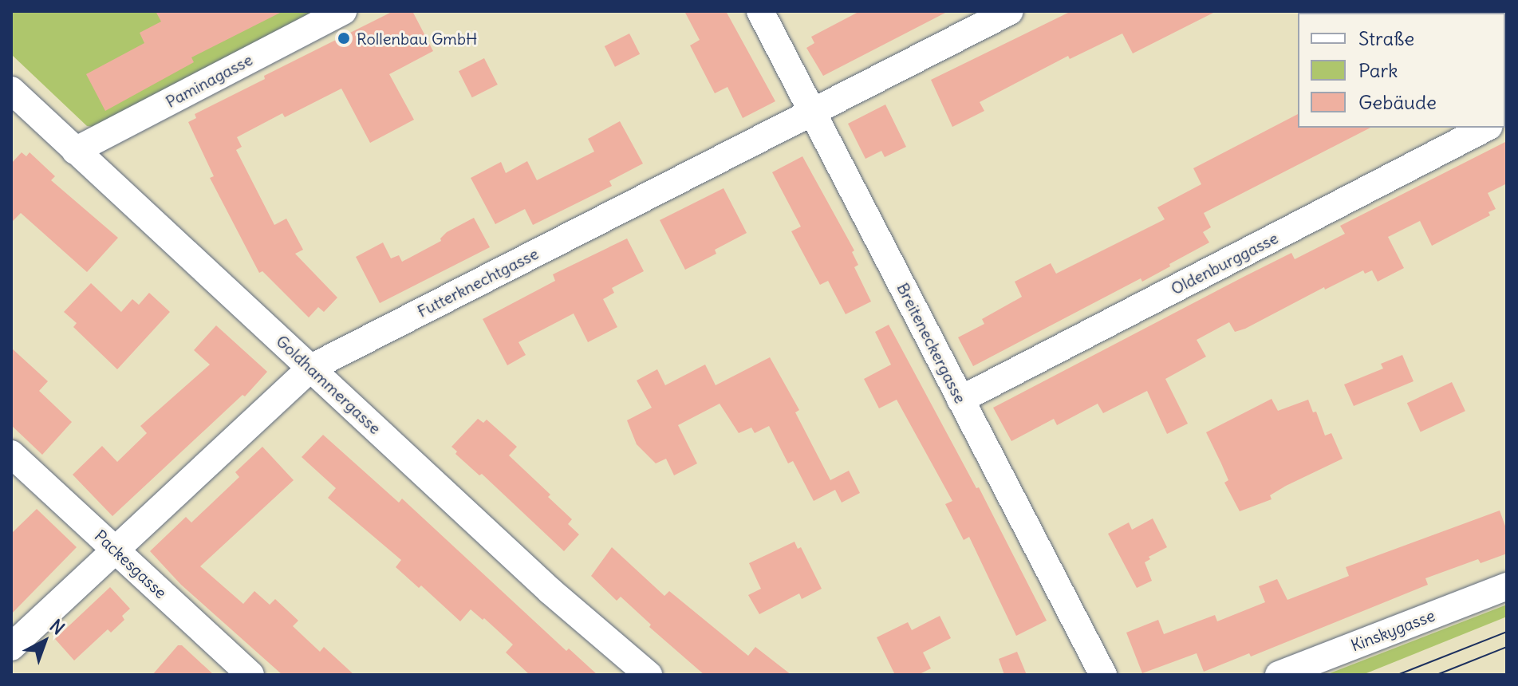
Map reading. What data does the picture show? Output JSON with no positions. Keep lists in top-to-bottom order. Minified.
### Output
{"streets":{"street":["Paminagasse","Oldenburggasse","Futterknechtgasse","Breiteneckergasse","Goldhammergasse","Packesgasse","Kinskygasse"]},"crossings":[["Paminagasse","Goldhammergasse"],["Oldenburggasse","Breiteneckergasse"],["Futterknechtgasse","Breiteneckergasse"],["Futterknechtgasse","Goldhammergasse"],["Futterknechtgasse","Packesgasse"]],"places":["Rollenbau GmbH"],"legend":["Straße","Park","Gebäude"],"north":"top right"}
